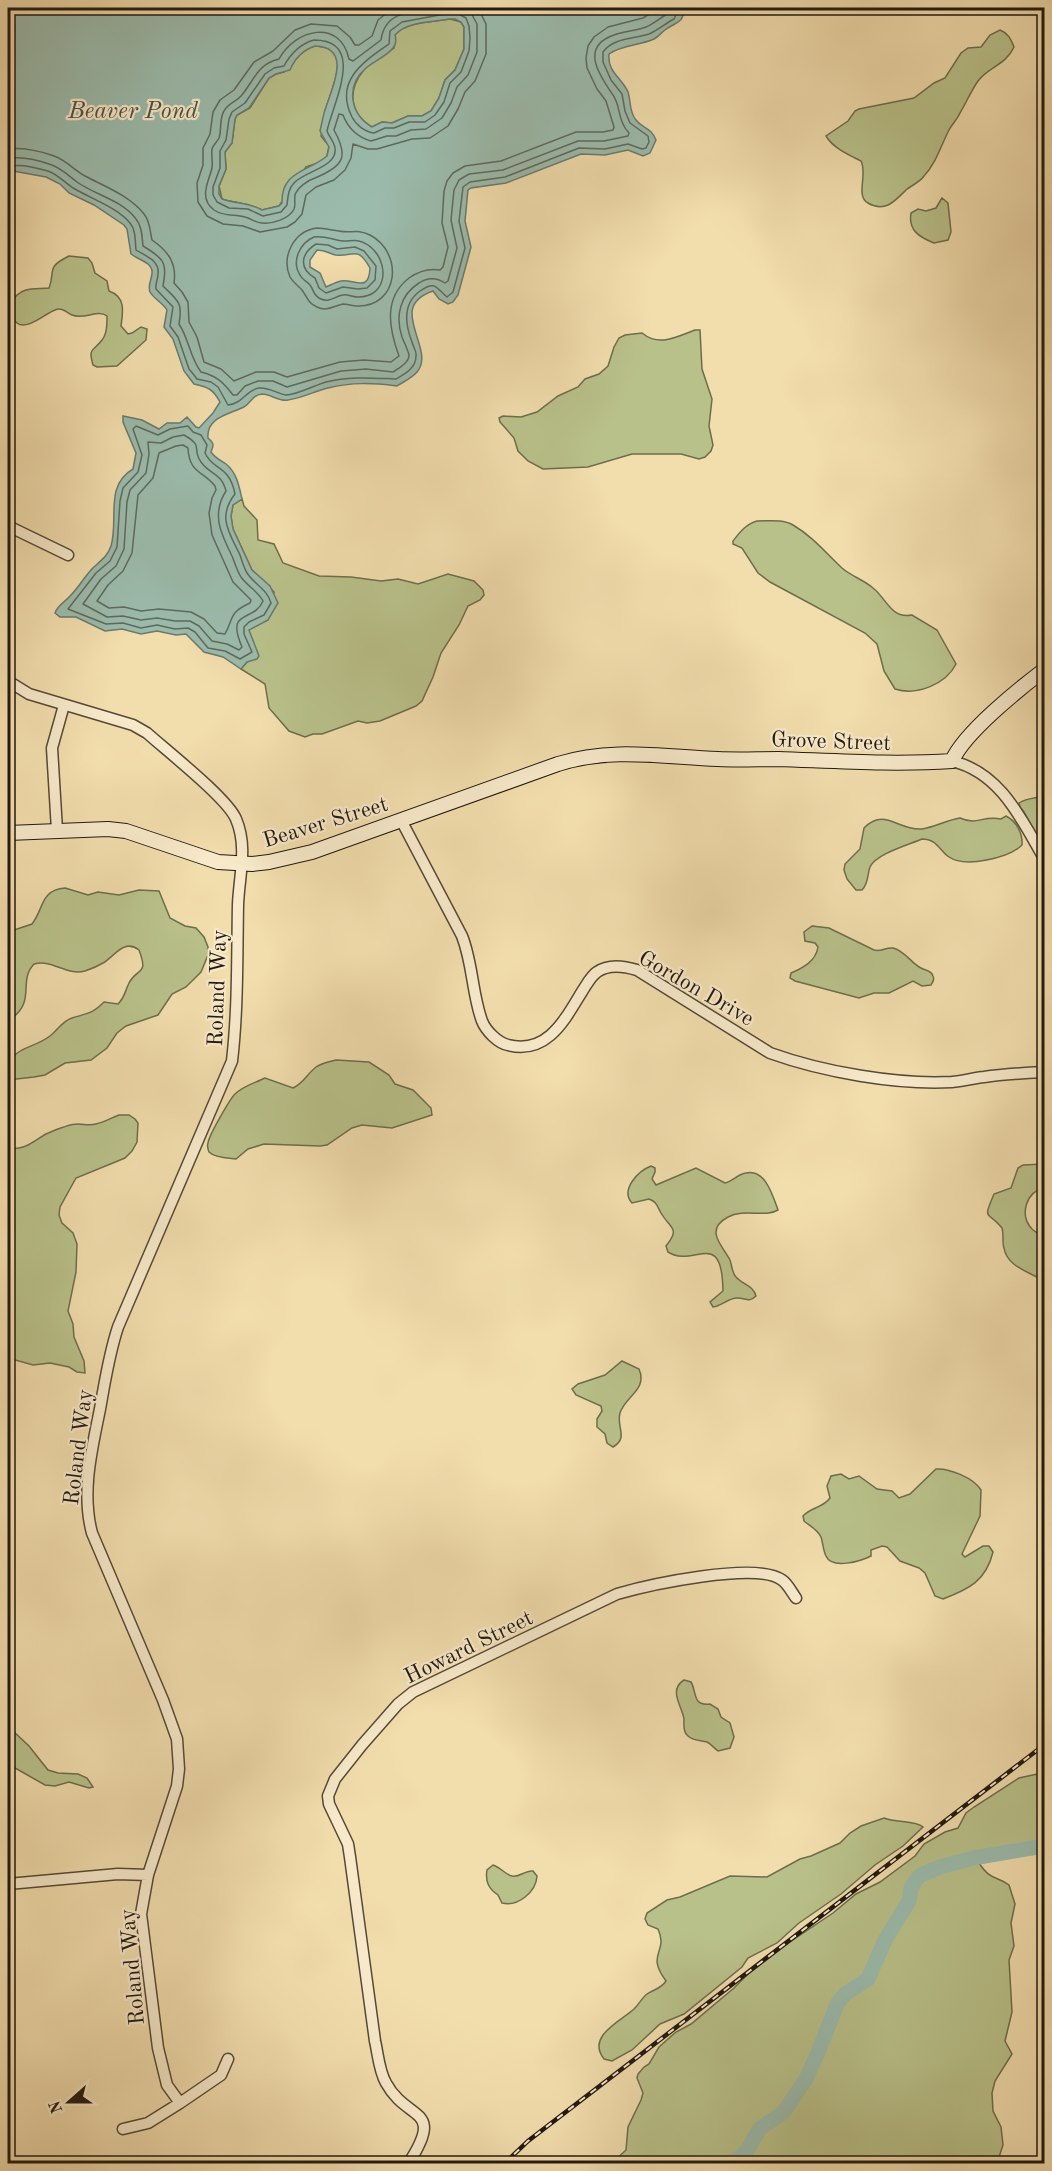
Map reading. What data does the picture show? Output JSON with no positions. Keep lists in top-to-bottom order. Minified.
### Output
{"streets":{"street":["Grove Street","Beaver Street","Gordon Drive","Roland Way","Howard Street"]},"crossings":[["Grove Street","Beaver Street"],["Beaver Street","Gordon Drive"],["Beaver Street","Roland Way"]],"water":["Beaver Pond"],"north":"left"}
